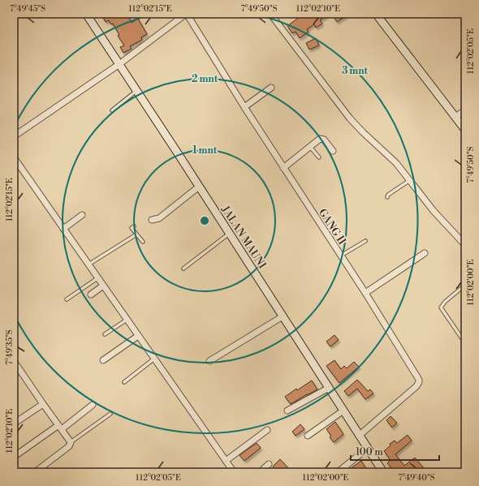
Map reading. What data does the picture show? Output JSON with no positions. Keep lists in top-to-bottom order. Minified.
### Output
{"streets":{"main road":["JALAN MAUNI"],"street":["GANG II"]},"crossings":[["GANG II","JALAN MAUNI"]],"scale_bar":"100 m","coordinates":["7°49'45\"S","112°02'15\"E","7°49'50\"S","112°02'10\"E","112°02'05\"E","112°02'00\"E","7°49'35\"S","7°49'40\"S"],"rings":["3 mnt","2 mnt","1 mnt"]}
